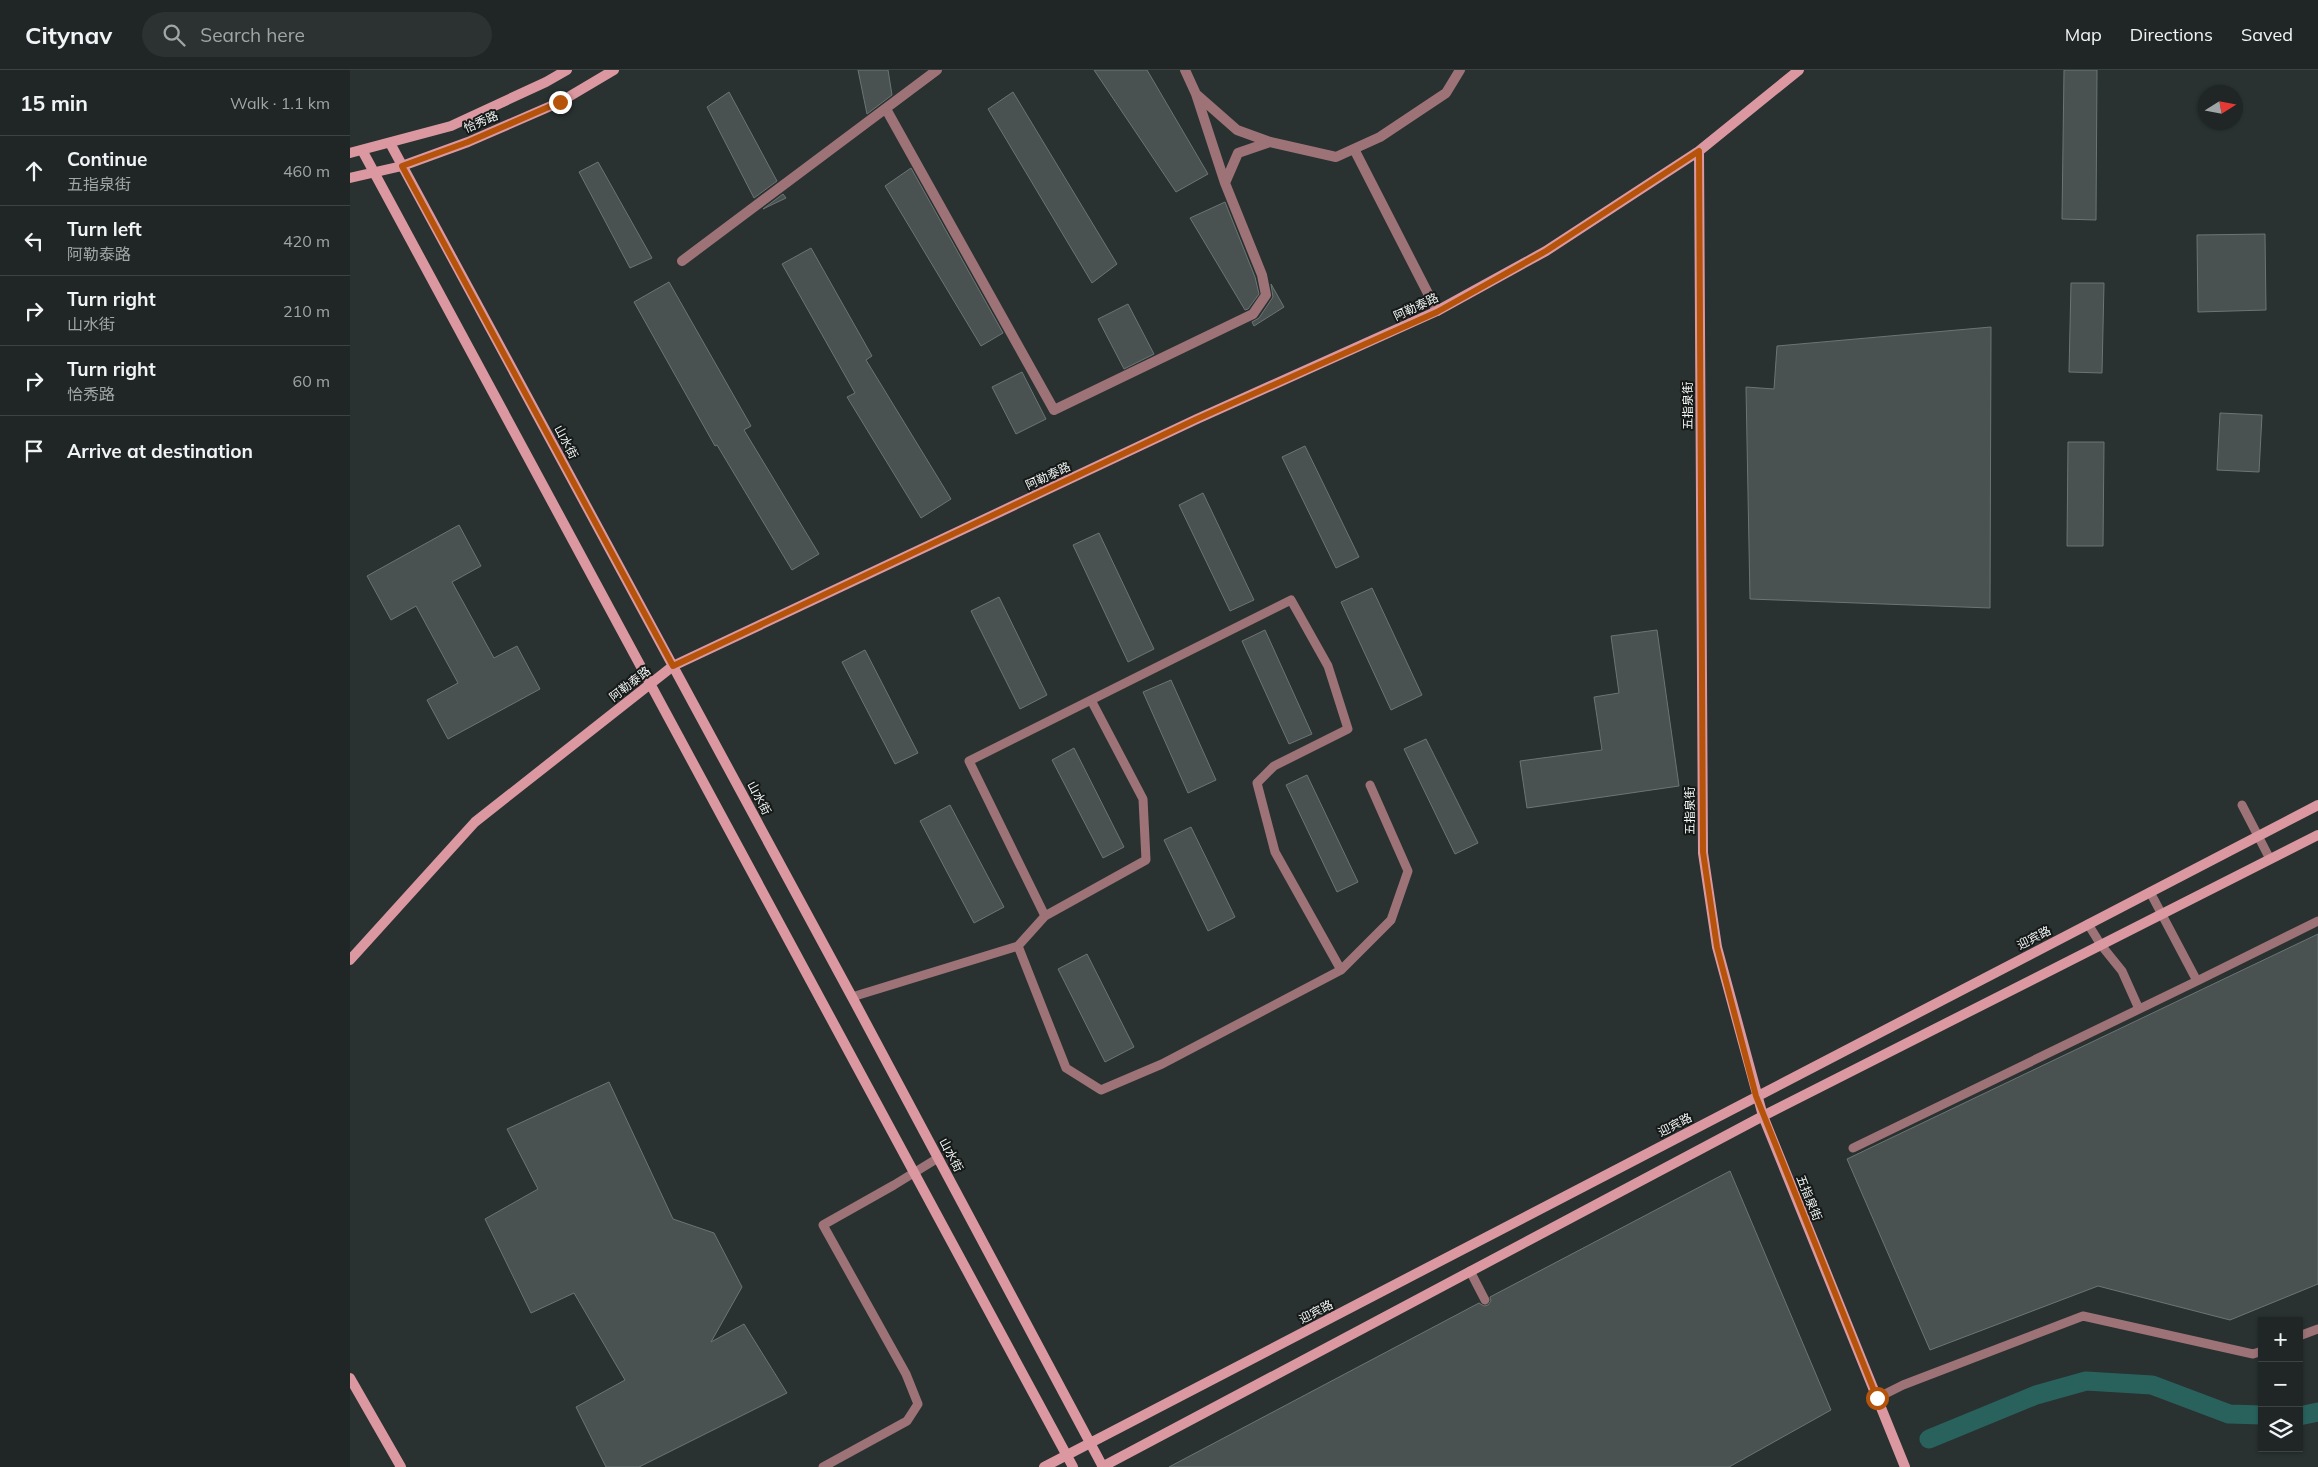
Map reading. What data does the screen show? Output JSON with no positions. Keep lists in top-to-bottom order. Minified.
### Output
{"streets":{"main road":["恰秀路","阿勒泰路","五指泉街","山水街","迎宾路"]},"crossings":[["恰秀路","山水街"],["阿勒泰路","五指泉街"],["阿勒泰路","山水街"],["五指泉街","迎宾路"],["山水街","迎宾路"]],"north":"right","page":{"header":"Citynav","search":"Search here","nav":["Map","Directions","Saved"],"heading":["15 min","Walk · 1.1 km"],"list":[["Continue","五指泉街","460 m"],["Turn left","阿勒泰路","420 m"],["Turn right","山水街","210 m"],["Turn right","恰秀路","60 m"],"Arrive at destination"],"map_buttons":["+","−"]}}
